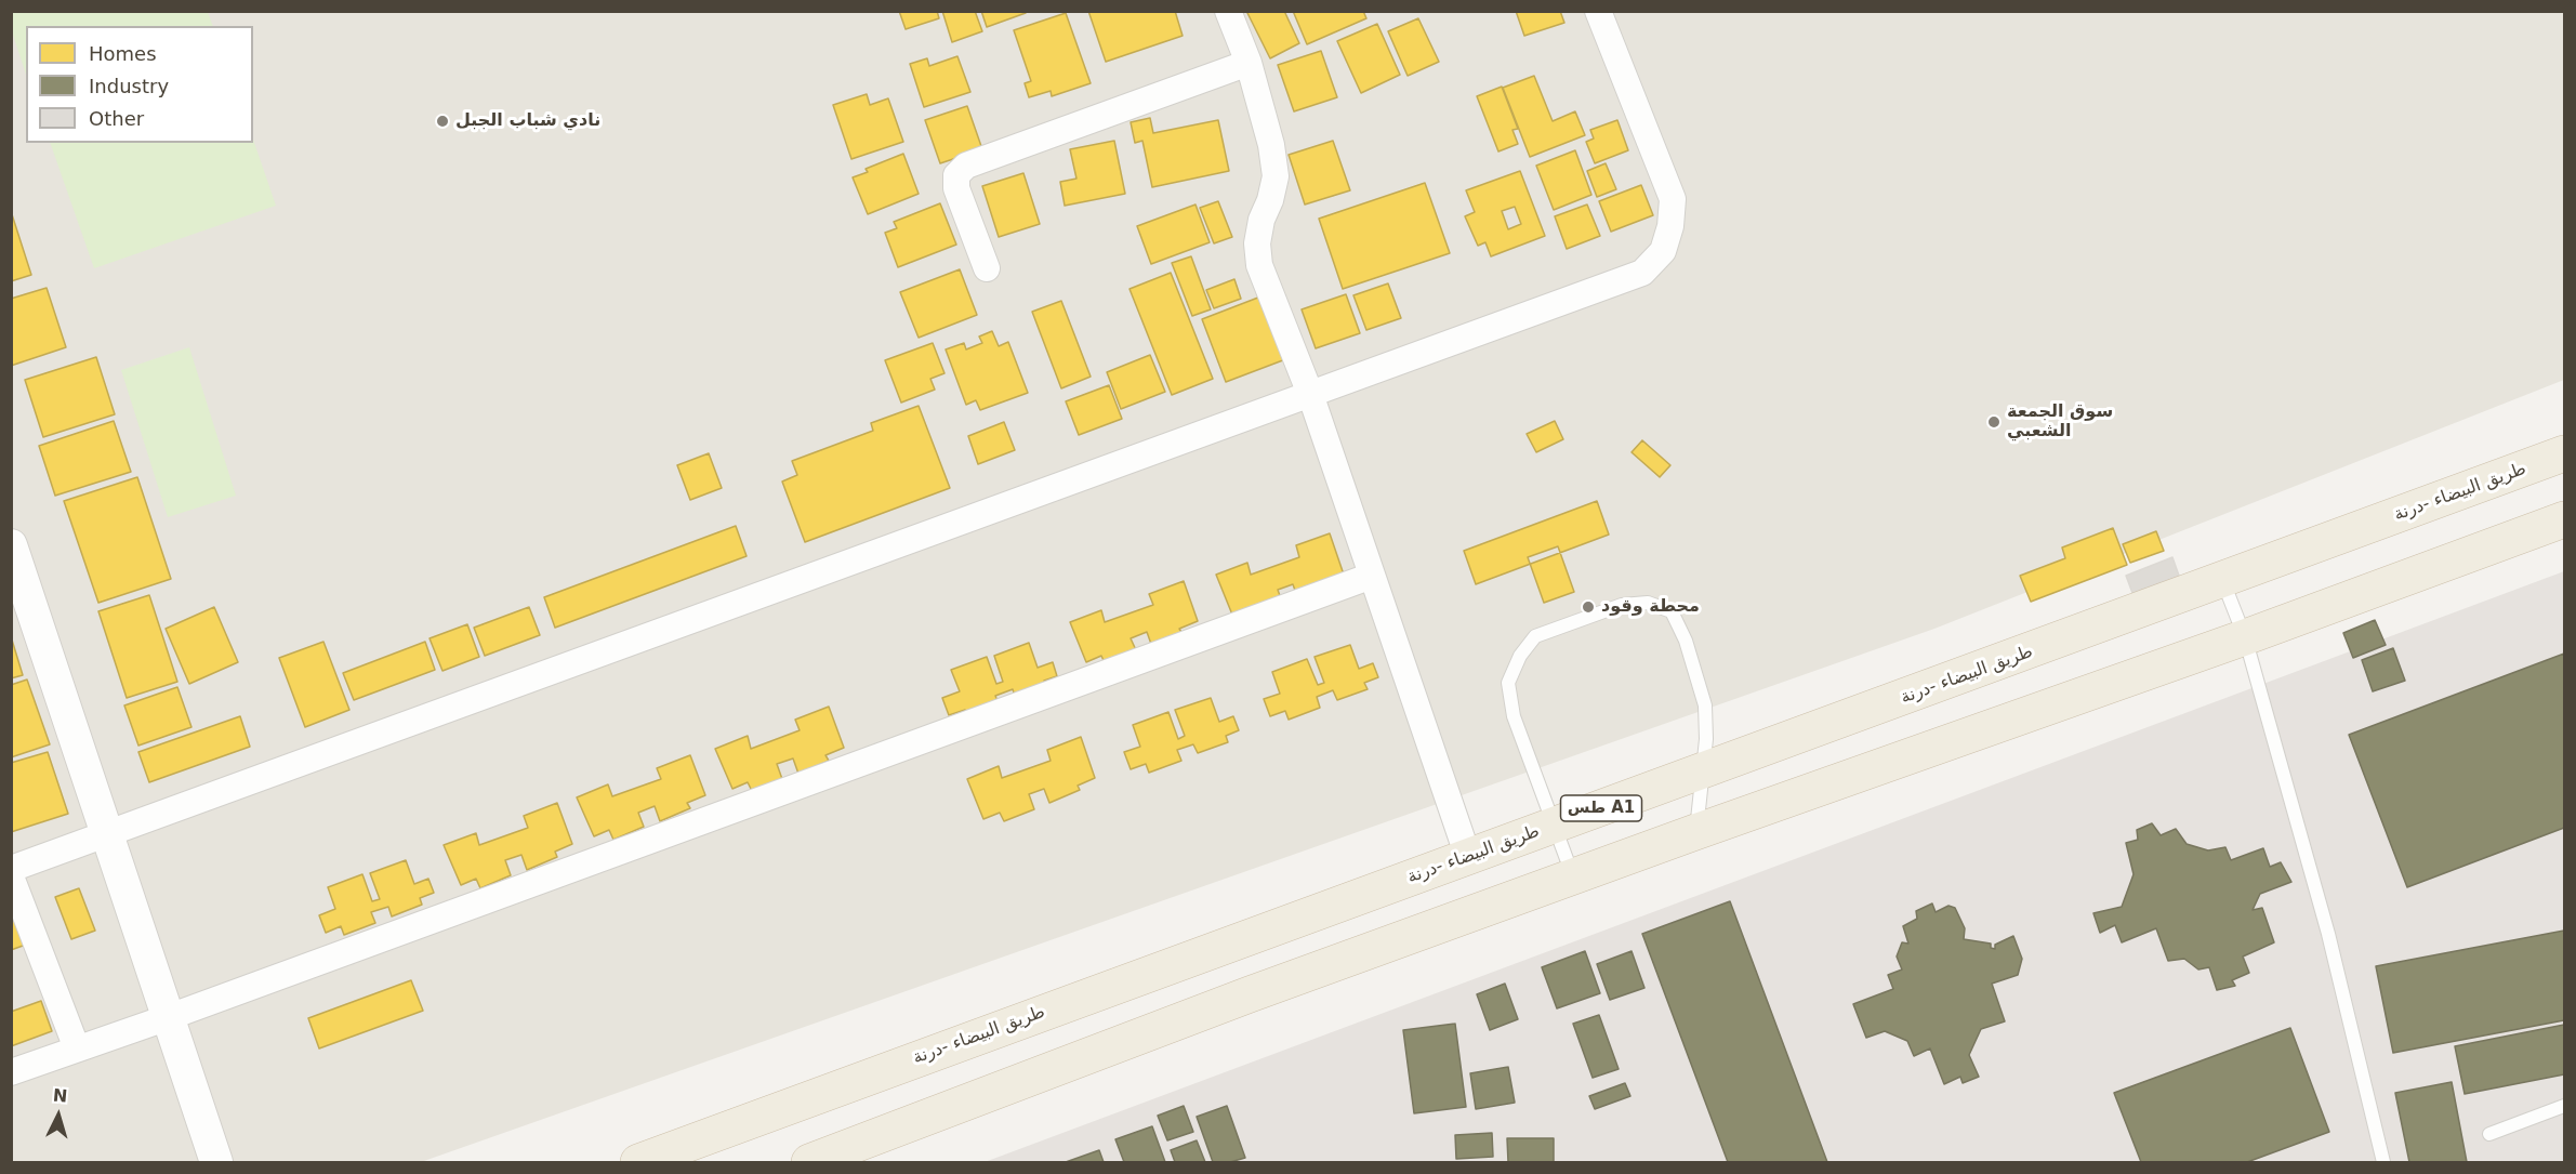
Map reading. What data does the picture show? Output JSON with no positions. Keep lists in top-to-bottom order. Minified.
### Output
{"streets":{"highway":["طريق البيضاء -درنة","طس A1"]},"places":["نادي شباب الجبل","سوق الجمعة الشعبي","محطة وقود"],"legend":["Homes","Industry","Other"],"north":"top"}
